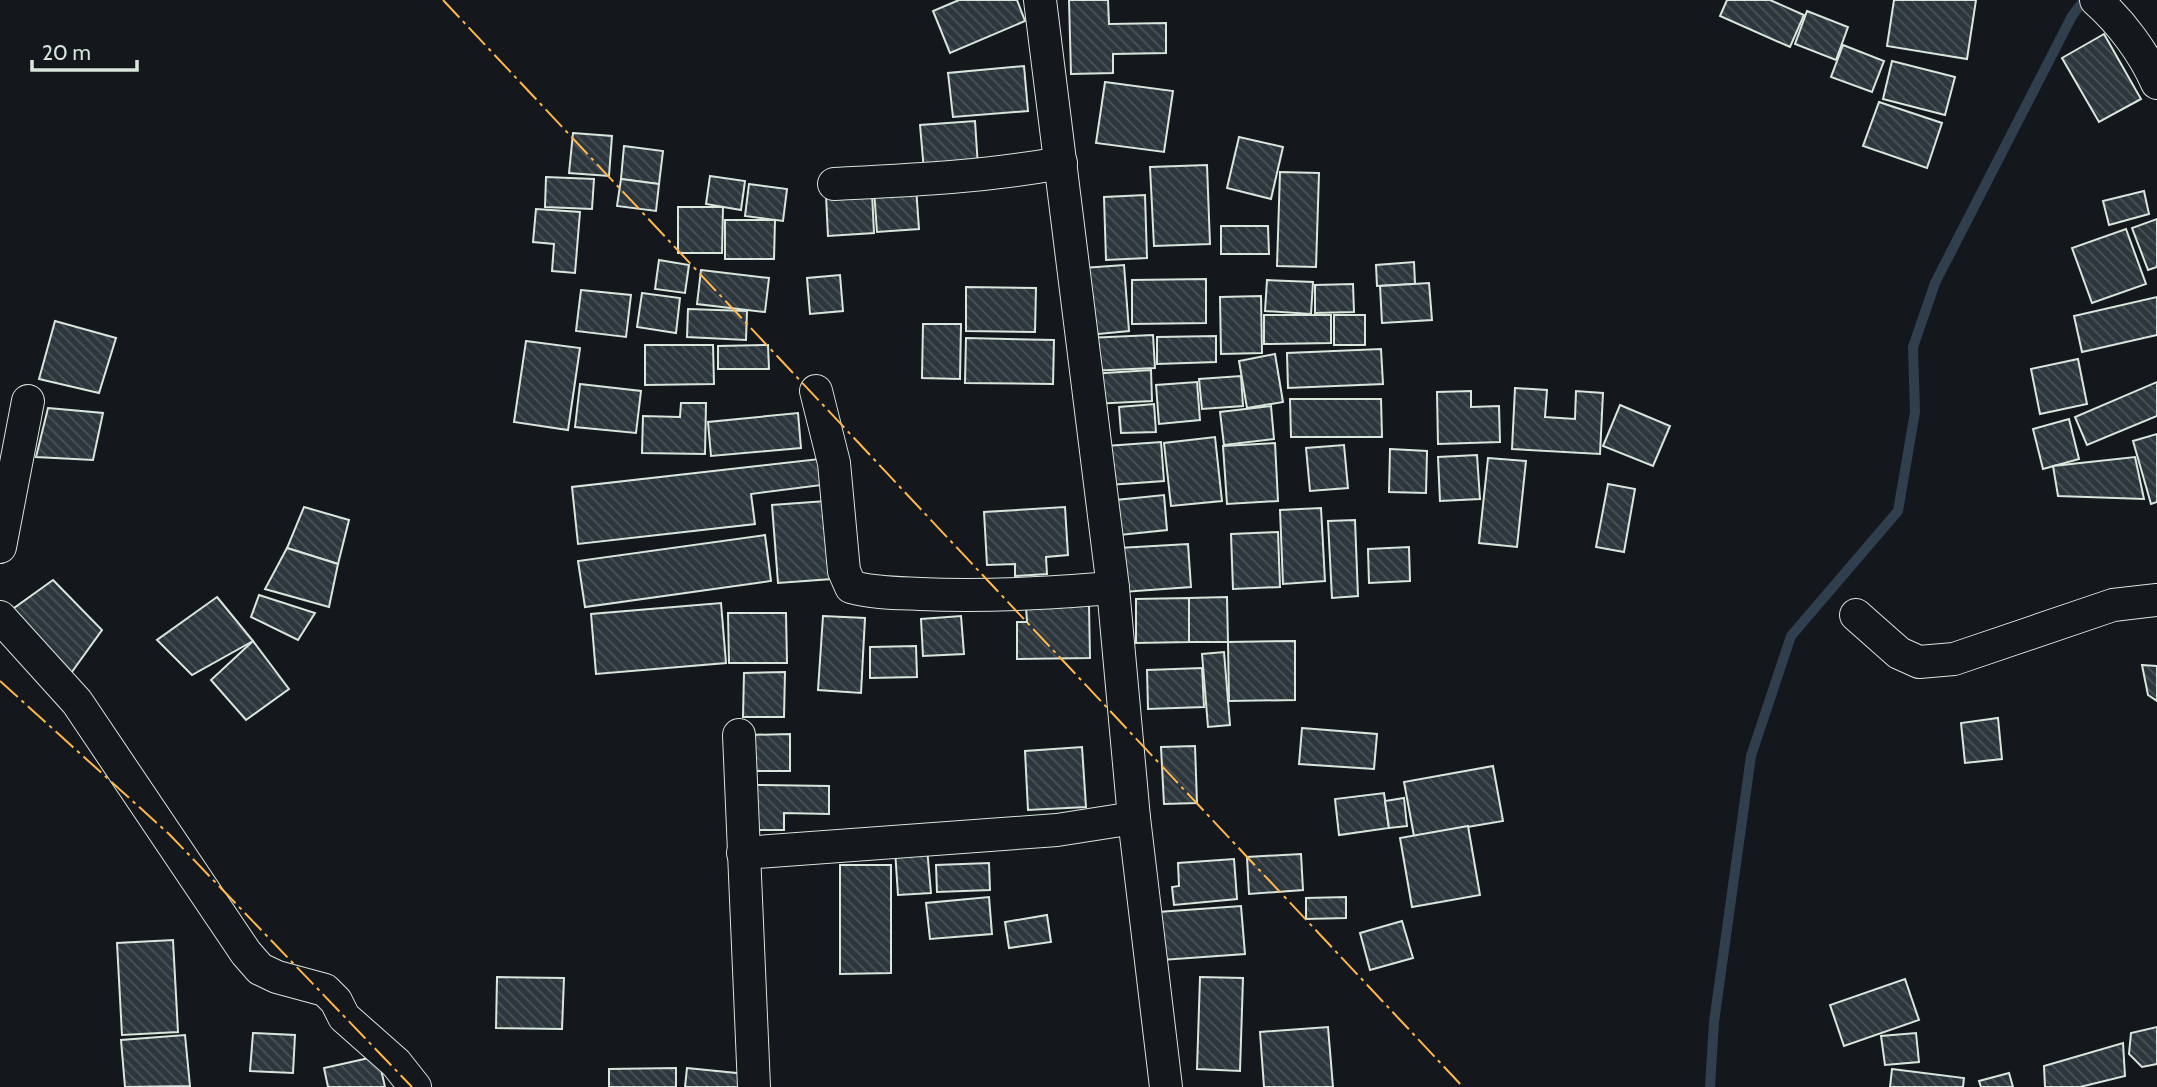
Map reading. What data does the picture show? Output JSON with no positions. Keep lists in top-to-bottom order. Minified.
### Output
{"scale_bar":"20 m"}
